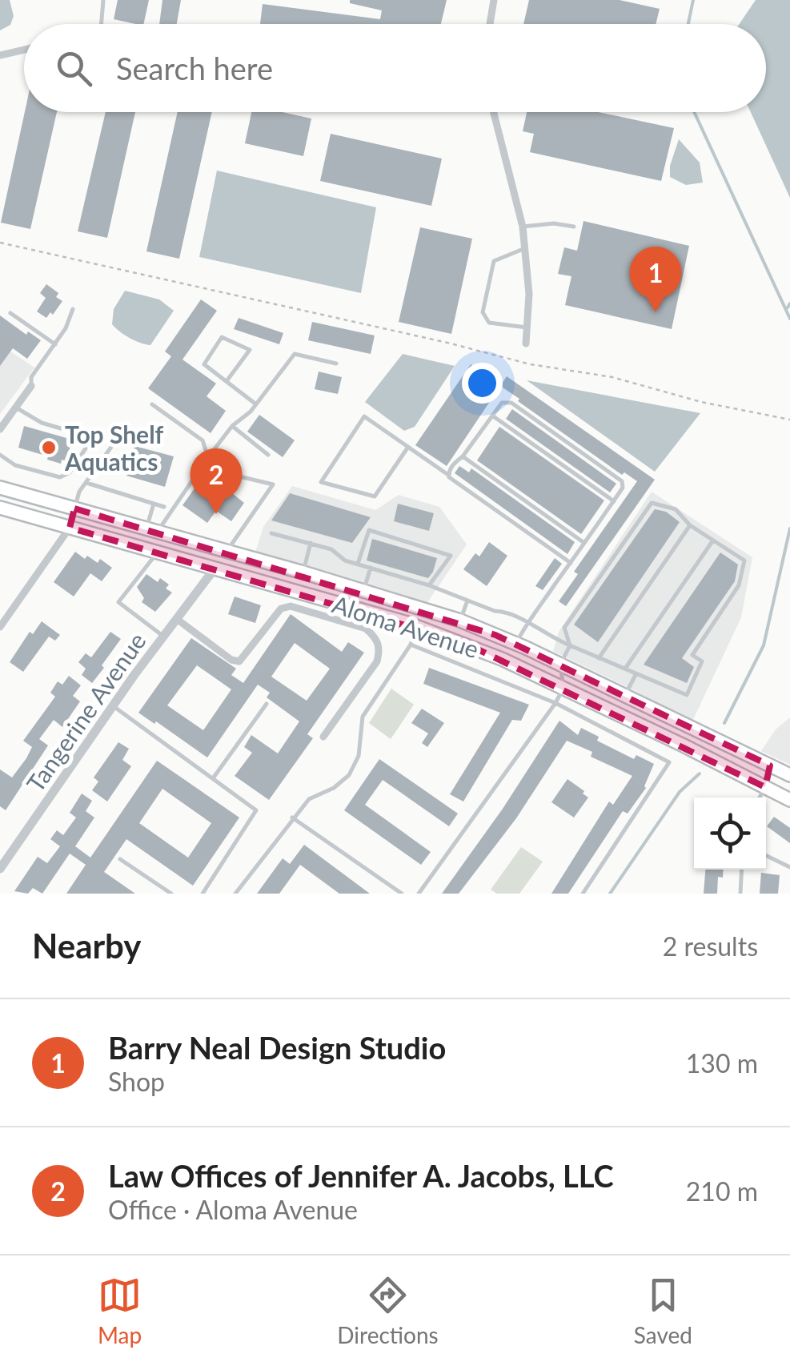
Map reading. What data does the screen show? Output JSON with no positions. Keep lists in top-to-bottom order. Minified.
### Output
{"streets":{"main road":["Aloma Avenue"],"street":["Tangerine Avenue"]},"crossings":[["Aloma Avenue","Tangerine Avenue"]],"places":["Top Shelf Aquatics"],"page":{"search":"Search here","pins":["1","2"],"heading":["Nearby","2 results"],"list":[{"mark":"1","name":"Barry Neal Design Studio","note":"Shop","value":"130 m"},{"mark":"2","name":"Law Offices of Jennifer A. Jacobs, LLC","note":"Office · Aloma Avenue","value":"210 m"}],"nav":["Map","Directions","Saved"]}}
